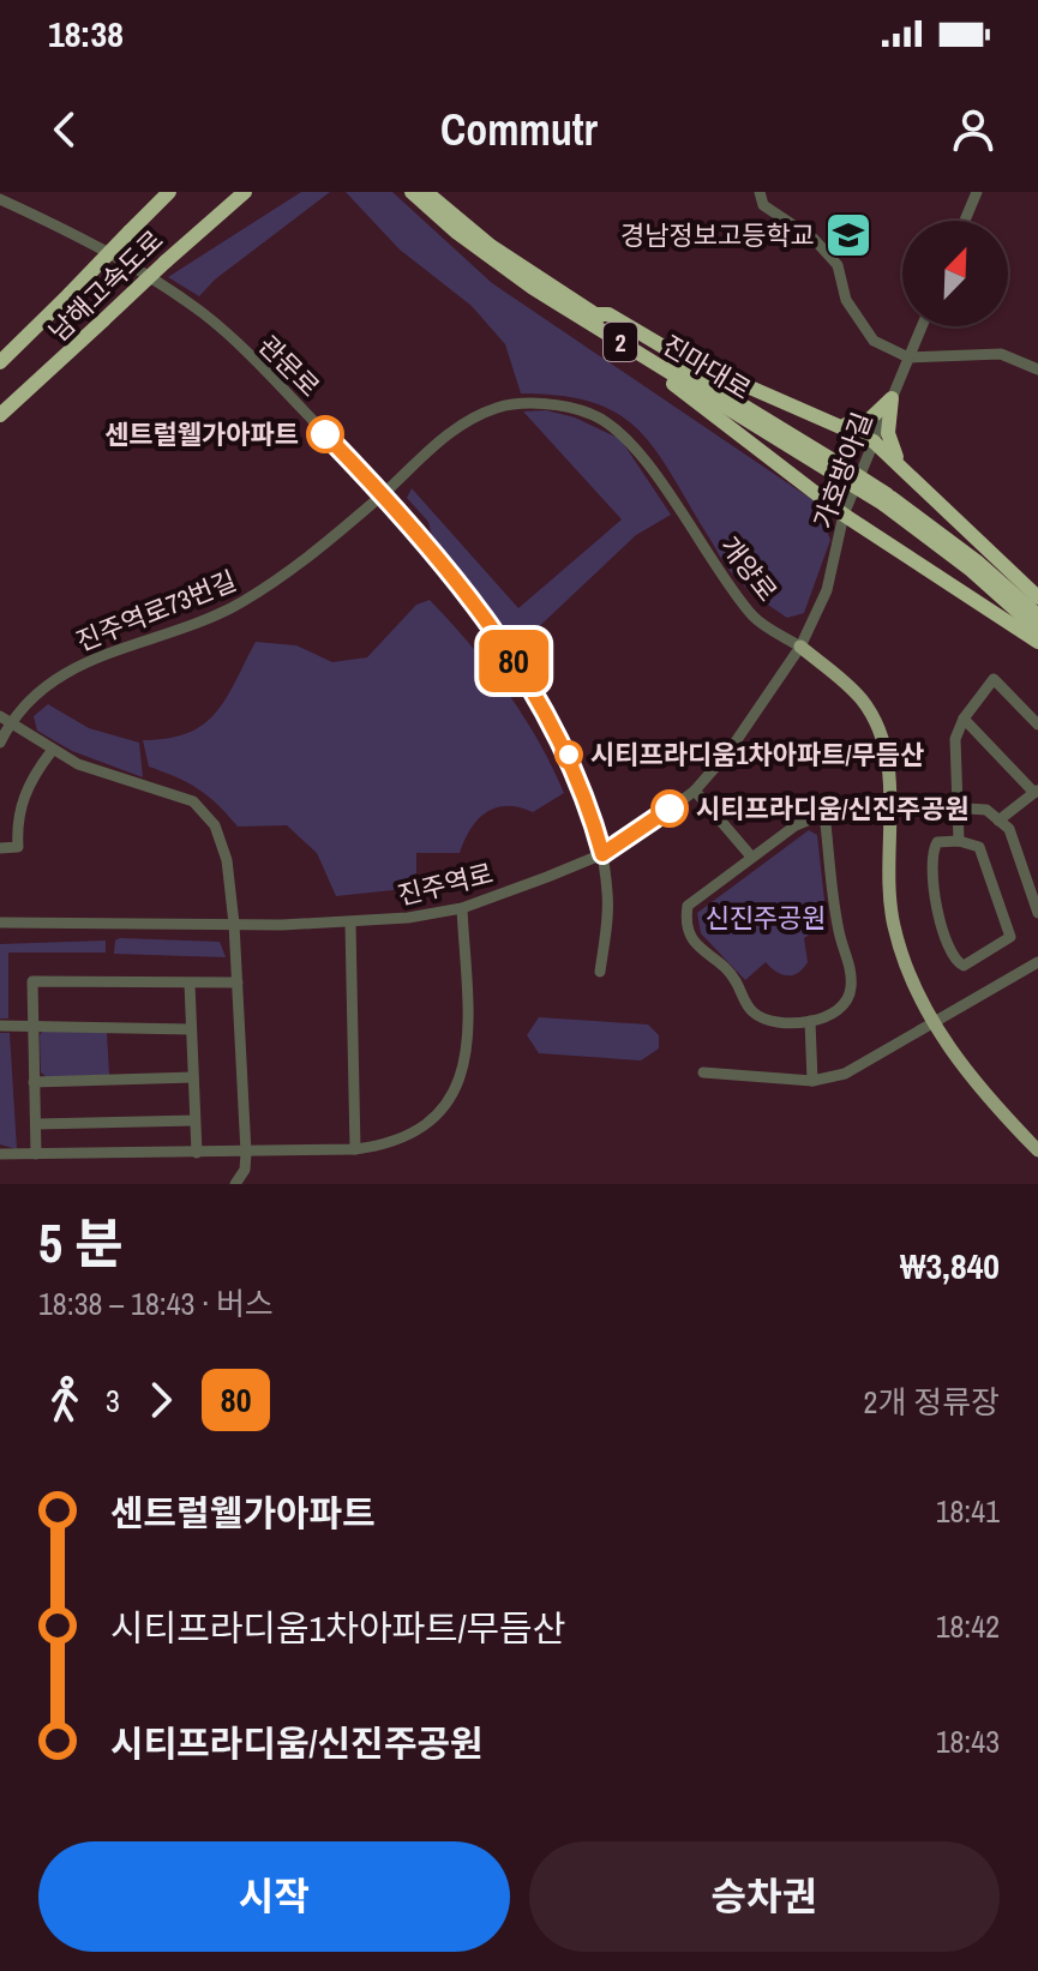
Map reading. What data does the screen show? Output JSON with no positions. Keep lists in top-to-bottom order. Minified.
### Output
{"streets":{"highway":["남해고속도로","2","진마대로"],"main road":["개양로"],"street":["관문로","가호방아길","진주역로73번길","진주역로"]},"crossings":[["2","진마대로"],["관문로","개양로"],["관문로","진주역로73번길"],["관문로","진주역로"],["가호방아길","개양로"],["가호방아길","진주역로"],["개양로","진주역로73번길"],["개양로","진주역로"]],"parks":["신진주공원"],"places":{"school or university":["경남정보고등학교"],"other":["센트럴웰가아파트","시티프라디움1차아파트/무듬산","시티프라디움/신진주공원"]},"lines":["bus line 80"],"north":"top right","page":{"status":"18:38","header":"Commutr","on_map":"80","heading":["5 분","18:38 – 18:43 · 버스","₩3,840"],"legs":["3","80","2개 정류장"],"list":[{"name":"센트럴웰가아파트","value":"18:41"},{"name":"시티프라디움1차아파트/무듬산","value":"18:42"},{"name":"시티프라디움/신진주공원","value":"18:43"}],"buttons":["시작","승차권"]}}
